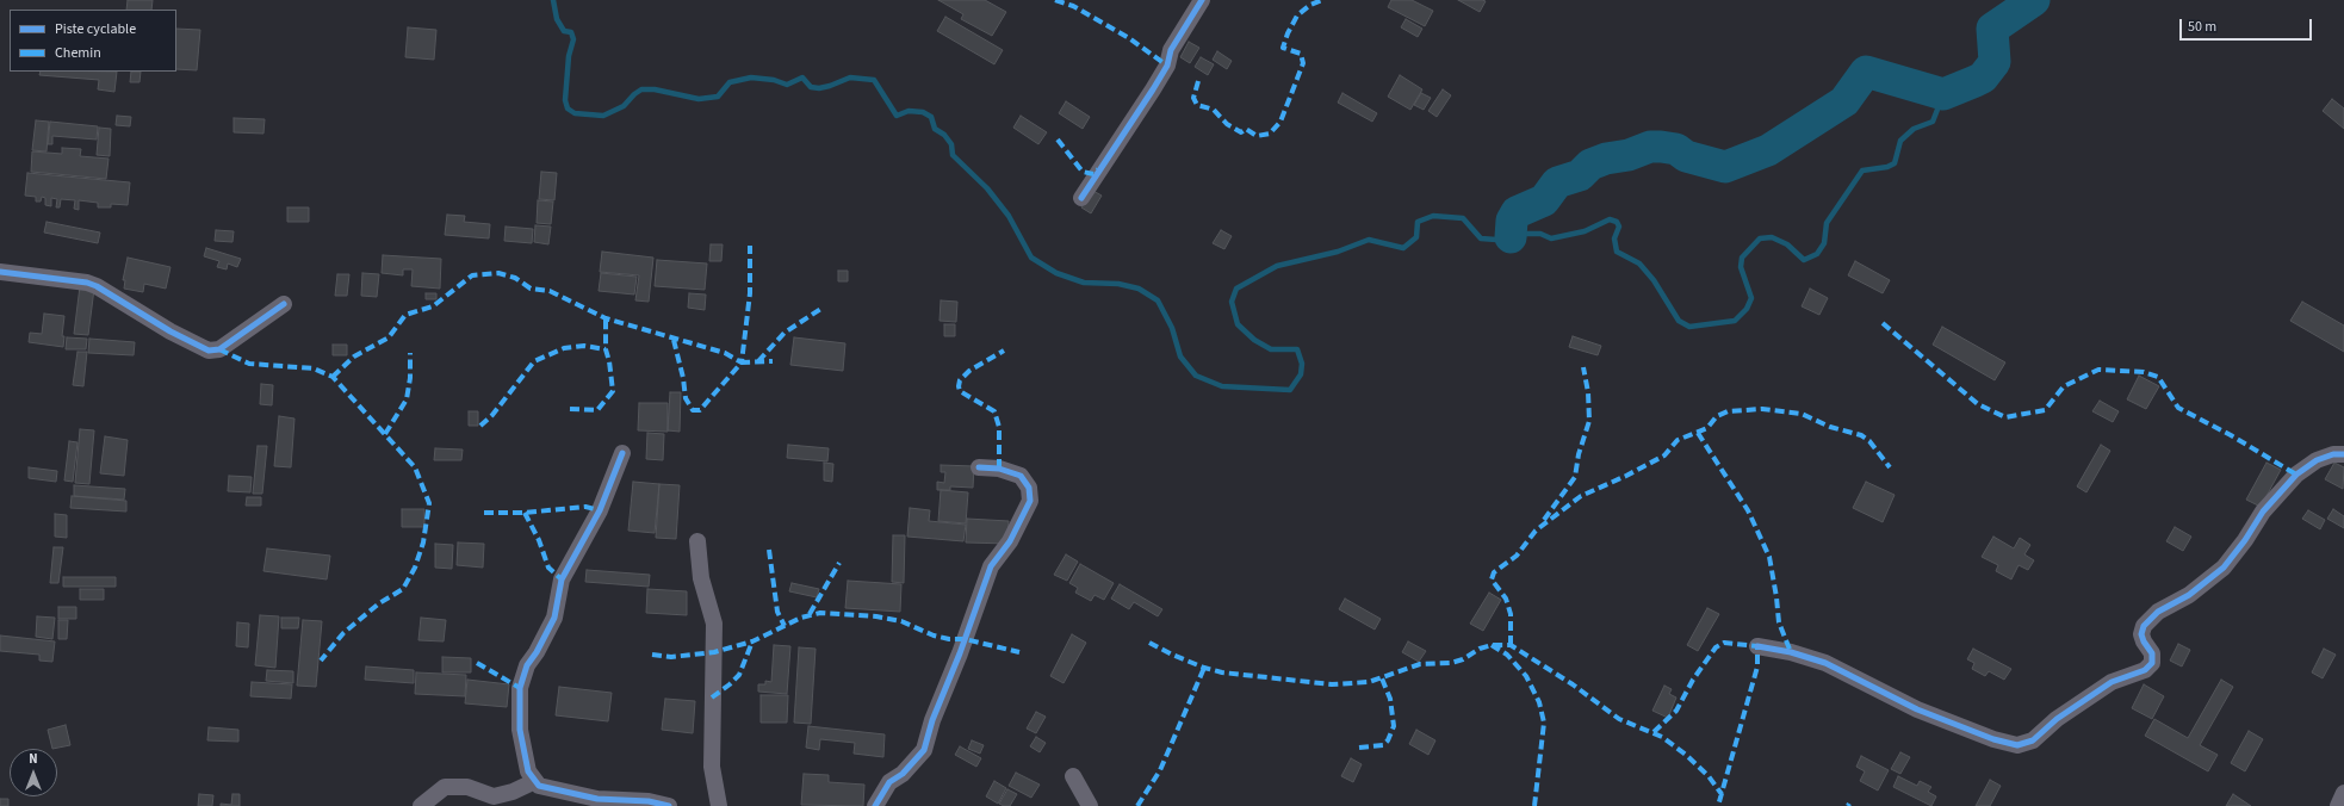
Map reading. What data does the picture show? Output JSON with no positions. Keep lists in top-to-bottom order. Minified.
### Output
{"legend":["Piste cyclable","Chemin"],"scale_bar":"50 m","north":"top"}
